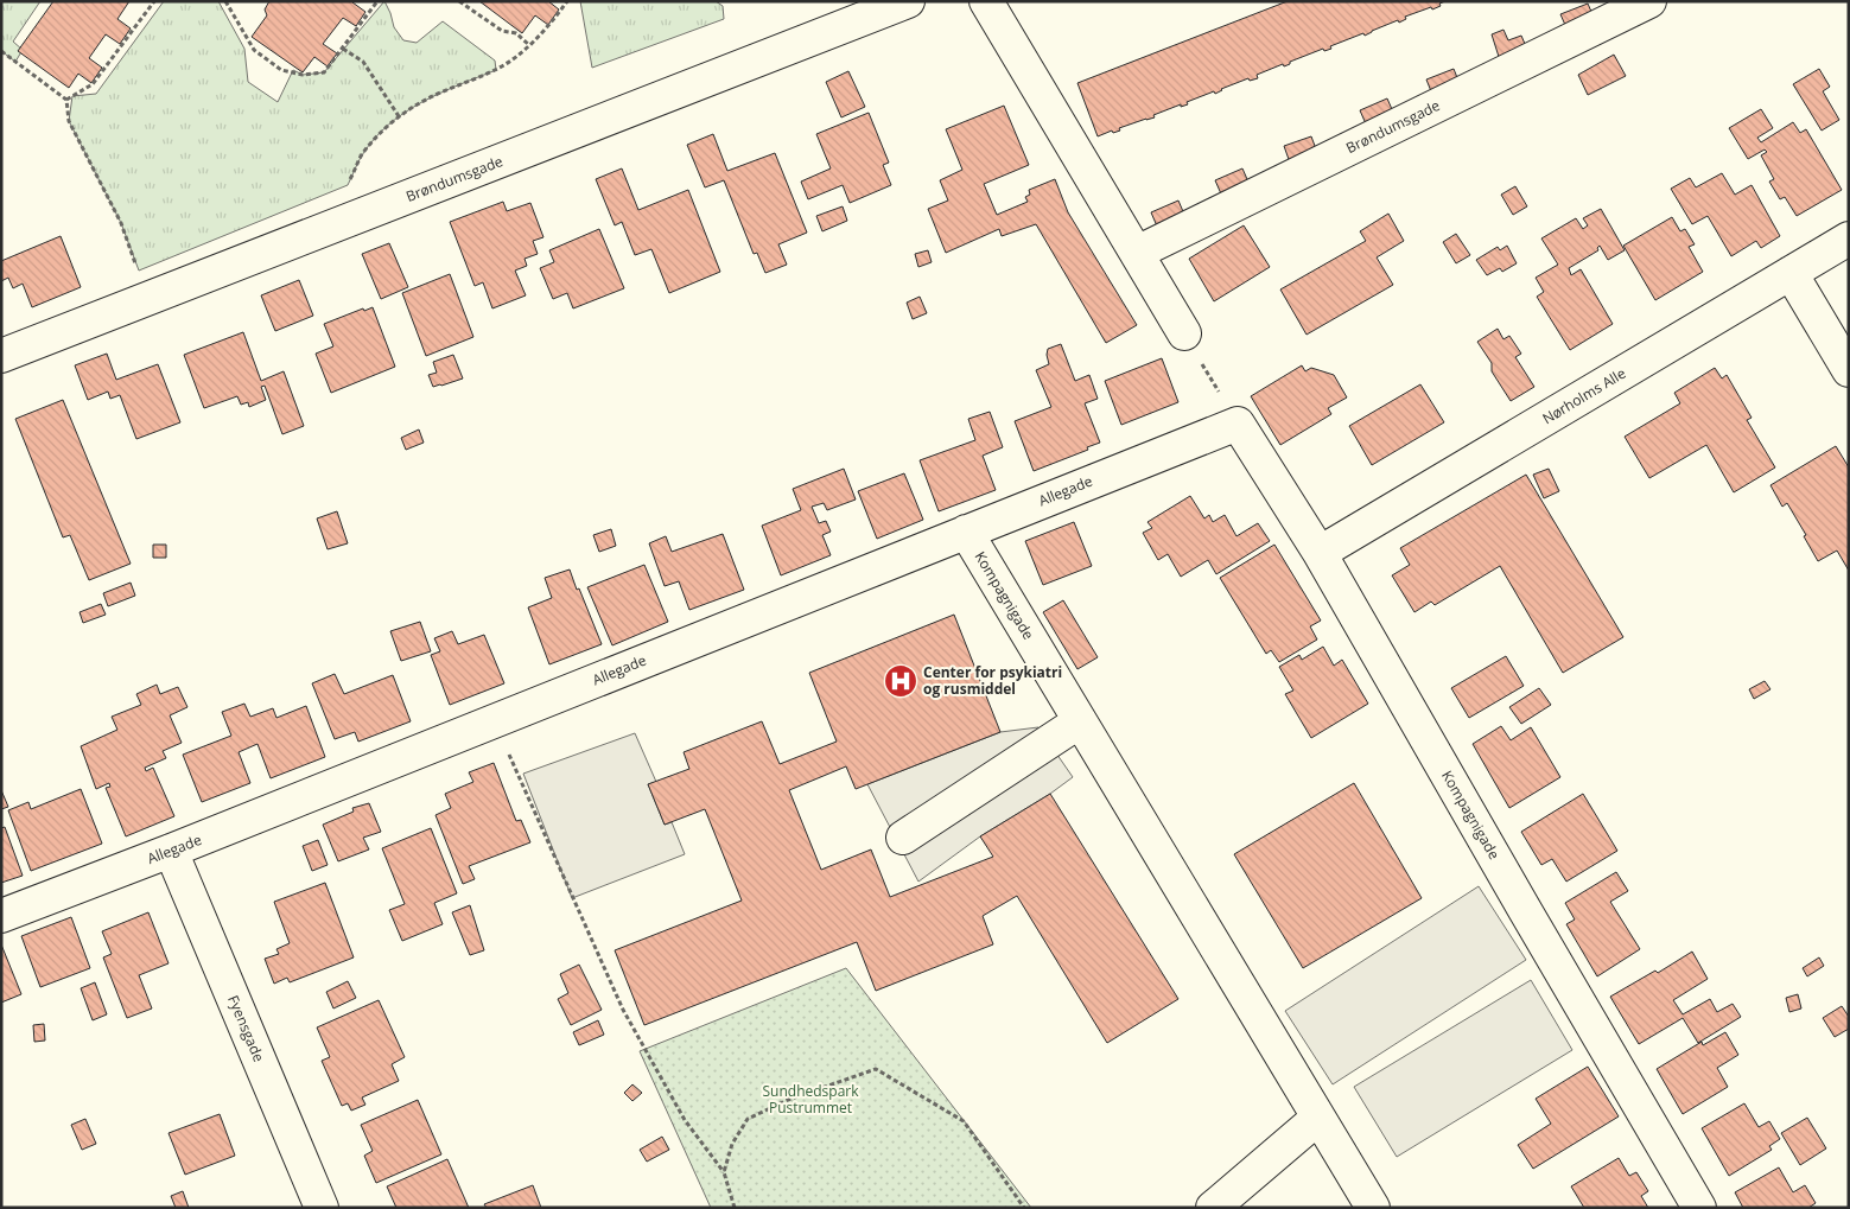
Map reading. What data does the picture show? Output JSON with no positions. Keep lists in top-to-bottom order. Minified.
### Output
{"streets":{"street":["Brøndumsgade","Nørholms Alle","Allegade","Kompagnigade","Fyensgade"]},"crossings":[["Nørholms Alle","Kompagnigade"],["Allegade","Kompagnigade"],["Allegade","Fyensgade"]],"parks":["Sundhedspark Pustrummet"],"places":{"hospital":["Center for psykiatri og rusmiddel"]}}
